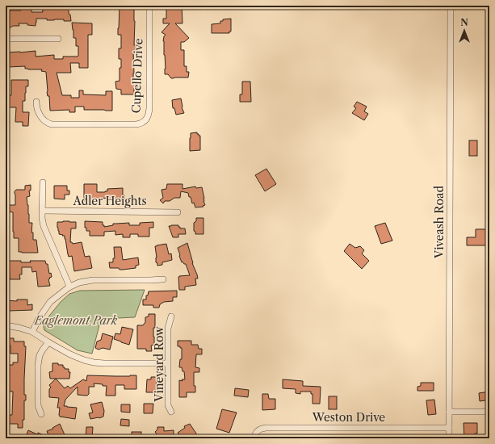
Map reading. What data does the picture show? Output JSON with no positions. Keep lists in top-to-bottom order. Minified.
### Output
{"streets":{"street":["Cupello Drive","Adler Heights","Viveash Road","Vineyard Row","Weston Drive"]},"crossings":[["Viveash Road","Weston Drive"]],"parks":["Eaglemont Park"],"north":"top"}
